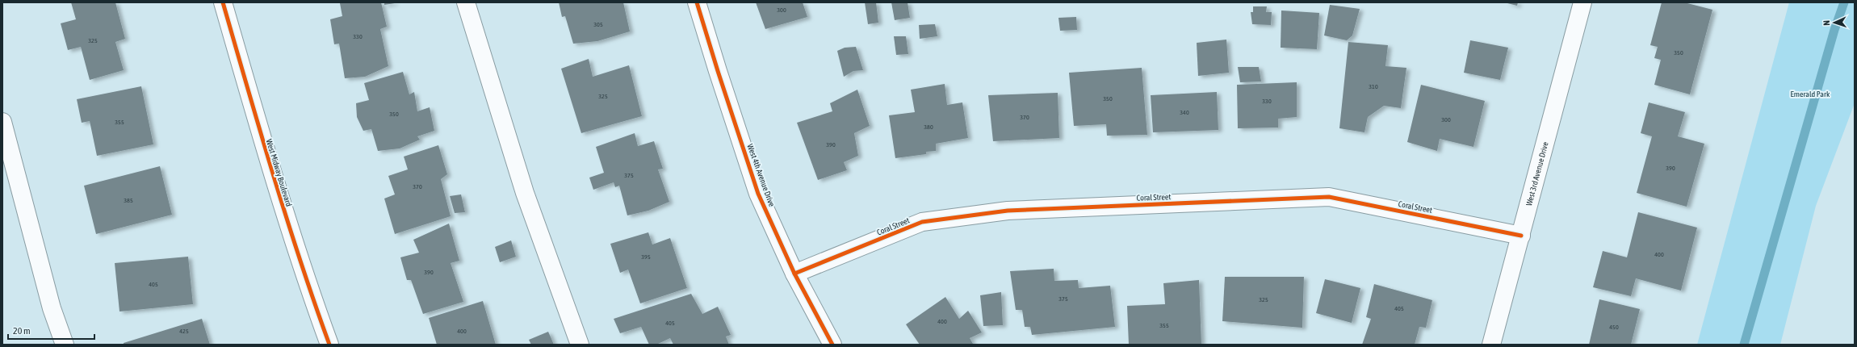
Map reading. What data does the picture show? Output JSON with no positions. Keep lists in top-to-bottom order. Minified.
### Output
{"streets":{"street":["West Midway Boulevard","West 3rd Avenue Drive","West 4th Avenue Drive","Coral Street"]},"crossings":[["West 3rd Avenue Drive","Coral Street"],["West 4th Avenue Drive","Coral Street"]],"parks":["Emerald Park"],"house_numbers":["300","305","330","325","350","310","325","350","330","340","350","370","300","355","380","390","390","375","370","385","400","395","390","405","375","325","405","400","405","355","450","425","400"],"scale_bar":"20 m","north":"left"}
